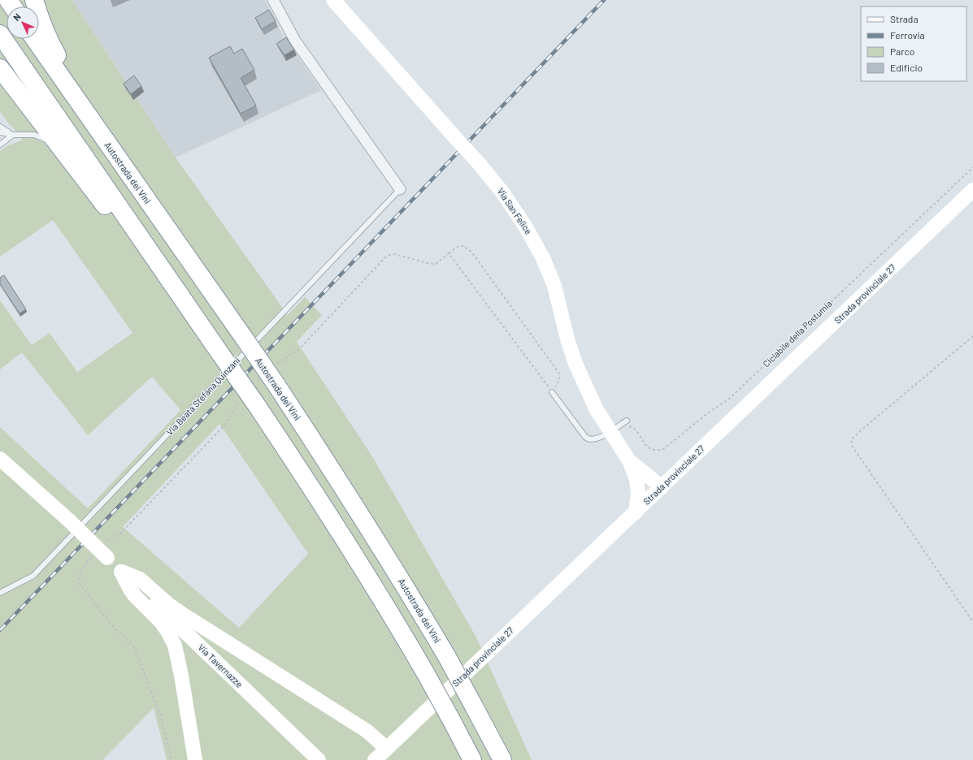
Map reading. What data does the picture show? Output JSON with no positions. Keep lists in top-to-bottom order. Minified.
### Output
{"streets":{"highway":["Autostrada dei Vini"],"street":["Via San Felice","Strada provinciale 27","Via Tavernazze"],"lane":["Via Beata Stefana Quinzani"],"path":["Ciclabile della Postumia"]},"crossings":[["Via San Felice","Ciclabile della Postumia"]],"legend":["Strada","Ferrovia","Parco","Edificio"],"north":"top left"}
